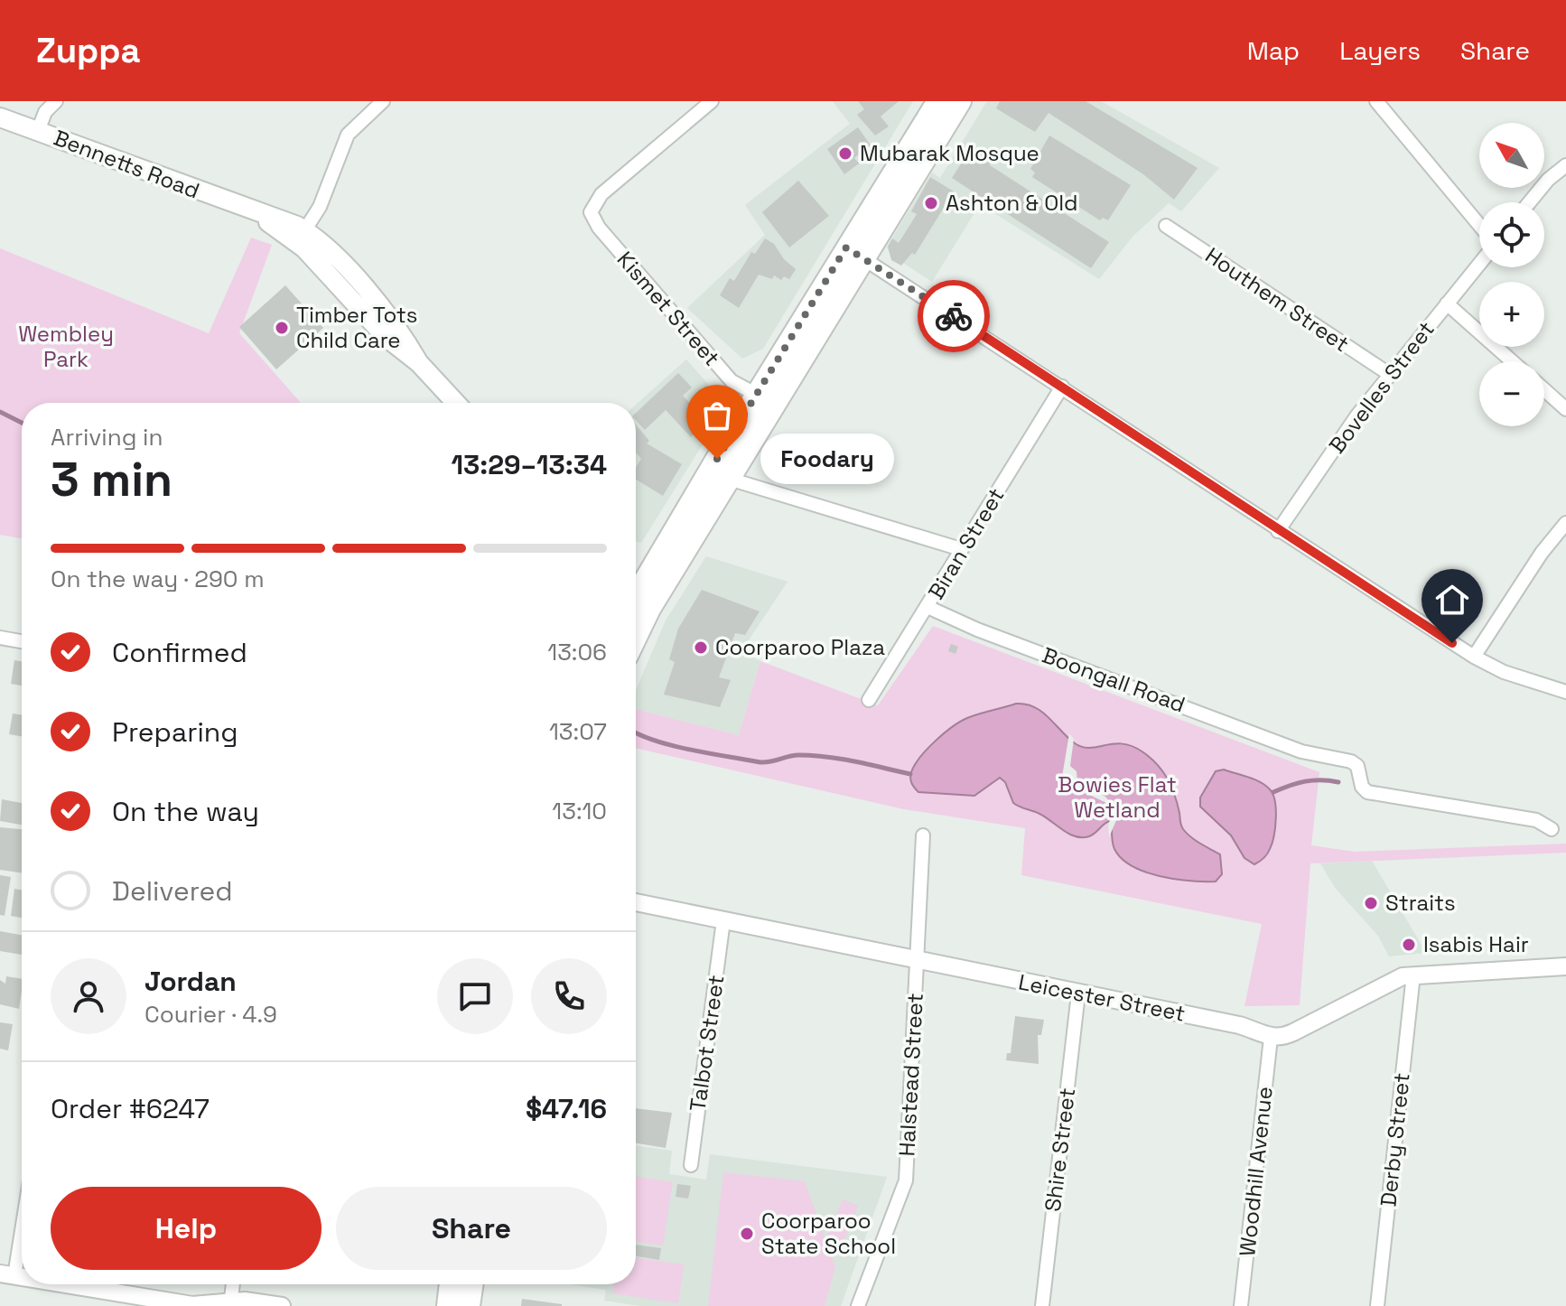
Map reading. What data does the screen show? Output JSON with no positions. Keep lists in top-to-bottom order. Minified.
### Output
{"streets":{"main road":["Bennetts Road"],"street":["Houthem Street","Kismet Street","Bovelles Street","Biran Street","Boongall Road","Leicester Street","Talbot Street","Halstead Street","Derby Street","Shire Street","Woodhill Avenue"]},"crossings":[["Houthem Street","Bovelles Street"],["Biran Street","Boongall Road"],["Leicester Street","Talbot Street"],["Leicester Street","Halstead Street"],["Leicester Street","Shire Street"],["Leicester Street","Woodhill Avenue"]],"parks":["Wembley Park","Bowies Flat Wetland"],"places":["Mubarak Mosque","Ashton & Old","Timber Tots Child Care","Foodary","Coorparoo Plaza","Straits","Isabis Hair","Coorparoo State School"],"north":"top left","page":{"header":"Zuppa","nav":["Map","Layers","Share"],"map_buttons":["+","−"],"heading":["3 min","Arriving in","13:29–13:34"],"panel":["Jordan","Courier · 4.9","Order #6247","$47.16"],"bubble":"Foodary","bar":"On the way · 290 m","list":[["Confirmed","13:06"],["Preparing","13:07"],["On the way","13:10"],"Delivered"],"buttons":["Help","Share"]}}
